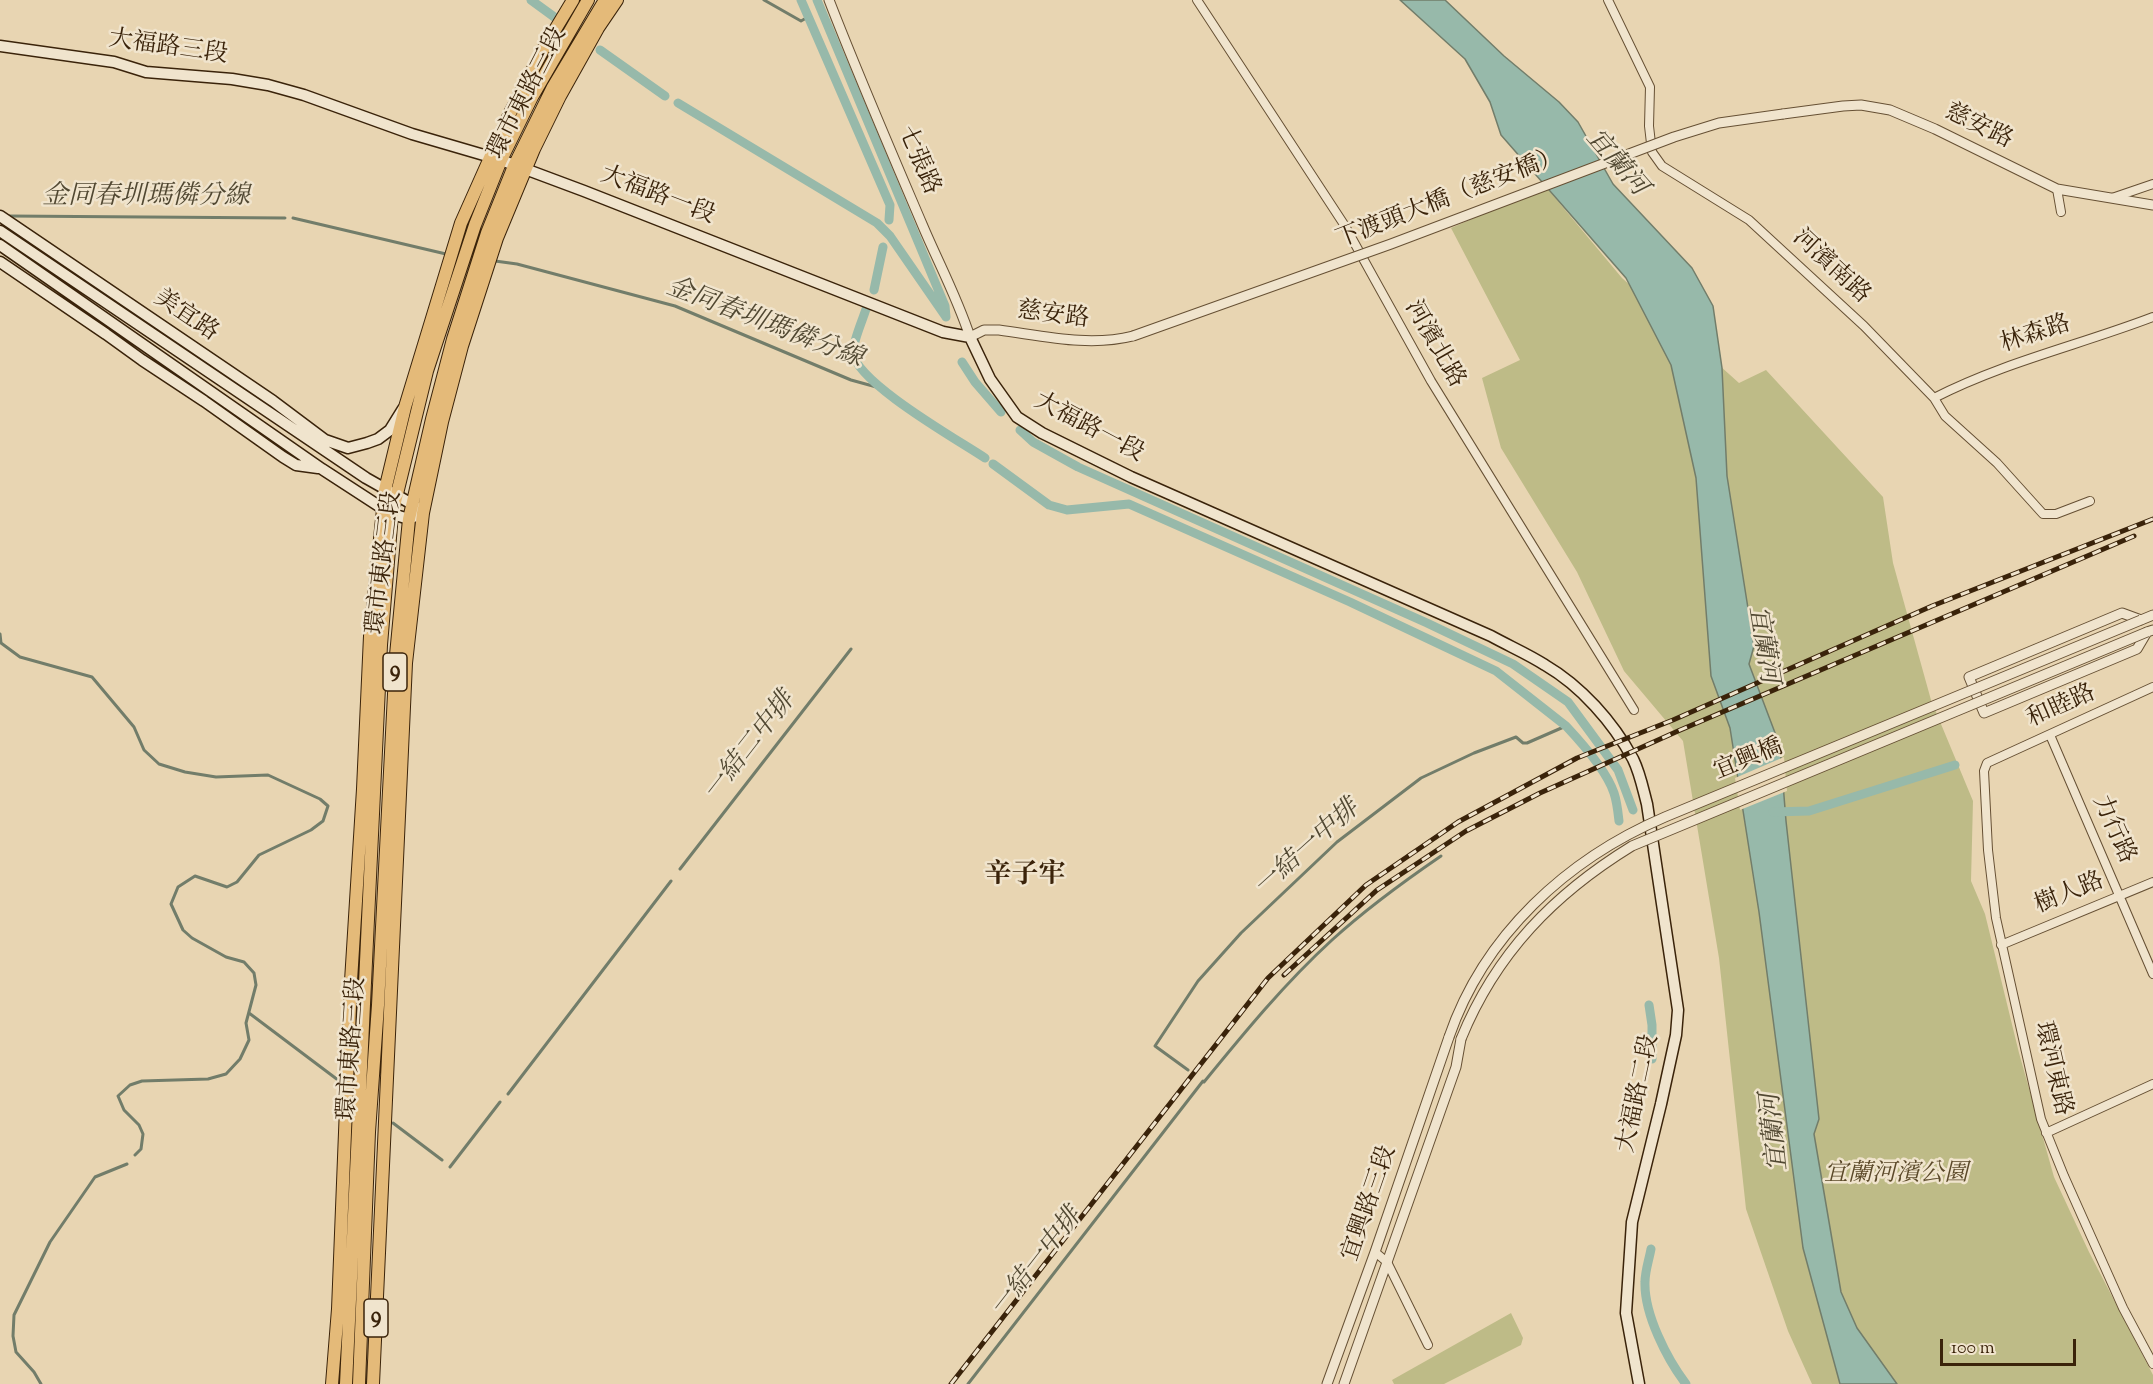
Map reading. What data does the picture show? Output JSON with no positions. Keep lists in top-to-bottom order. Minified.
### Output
{"streets":{"main road":["大福路三段","環市東路三段","大福路一段","美宜路","9","大福路二段"],"street":["慈安路","七張路","下渡頭大橋（慈安橋）","河濱南路","林森路","河濱北路","和睦路","宜興橋","力行路","樹人路","環河東路","宜興路三段"]},"crossings":[["大福路三段","大福路一段"],["環市東路三段","大福路一段"],["環市東路三段","美宜路"],["慈安路","七張路"],["慈安路","大福路一段"],["慈安路","下渡頭大橋（慈安橋）"],["七張路","大福路一段"],["大福路一段","大福路二段"],["河濱南路","林森路"],["和睦路","力行路"],["和睦路","環河東路"],["宜興橋","宜興路三段"],["力行路","樹人路"],["樹人路","環河東路"]],"districts":["辛子牢"],"water":["宜蘭河","金同春圳瑪僯分線","一結二中排","一結一中排"],"parks":["宜蘭河濱公園"],"scale_bar":"100 m"}
